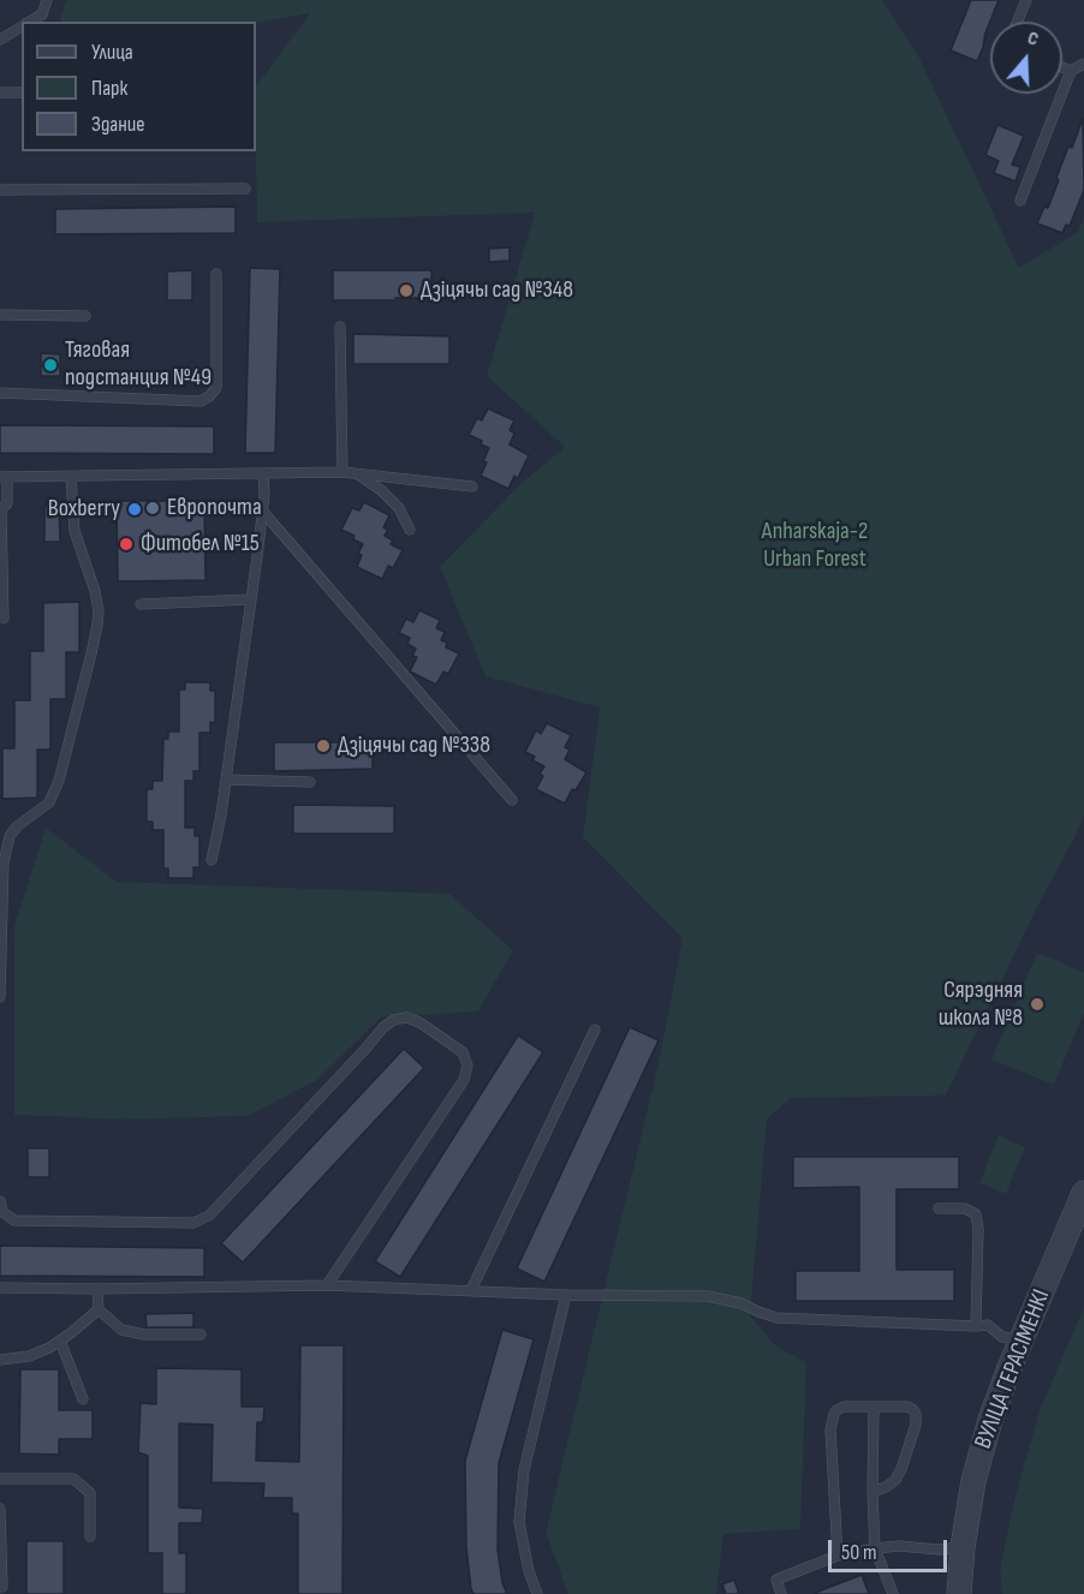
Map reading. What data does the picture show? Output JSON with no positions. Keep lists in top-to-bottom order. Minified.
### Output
{"streets":{"street":["ВУЛІЦА ГЕРАСІМЕНКІ"]},"parks":["Anharskaja-2 Urban Forest"],"places":["Дзіцячы сад №348","Тяговая подстанция №49","Европочта","Boxberry","Фитобел №15","Дзіцячы сад №338","Сярэдняя школа №8"],"legend":["Улица","Парк","Здание"],"scale_bar":"50 m","north":"top"}
